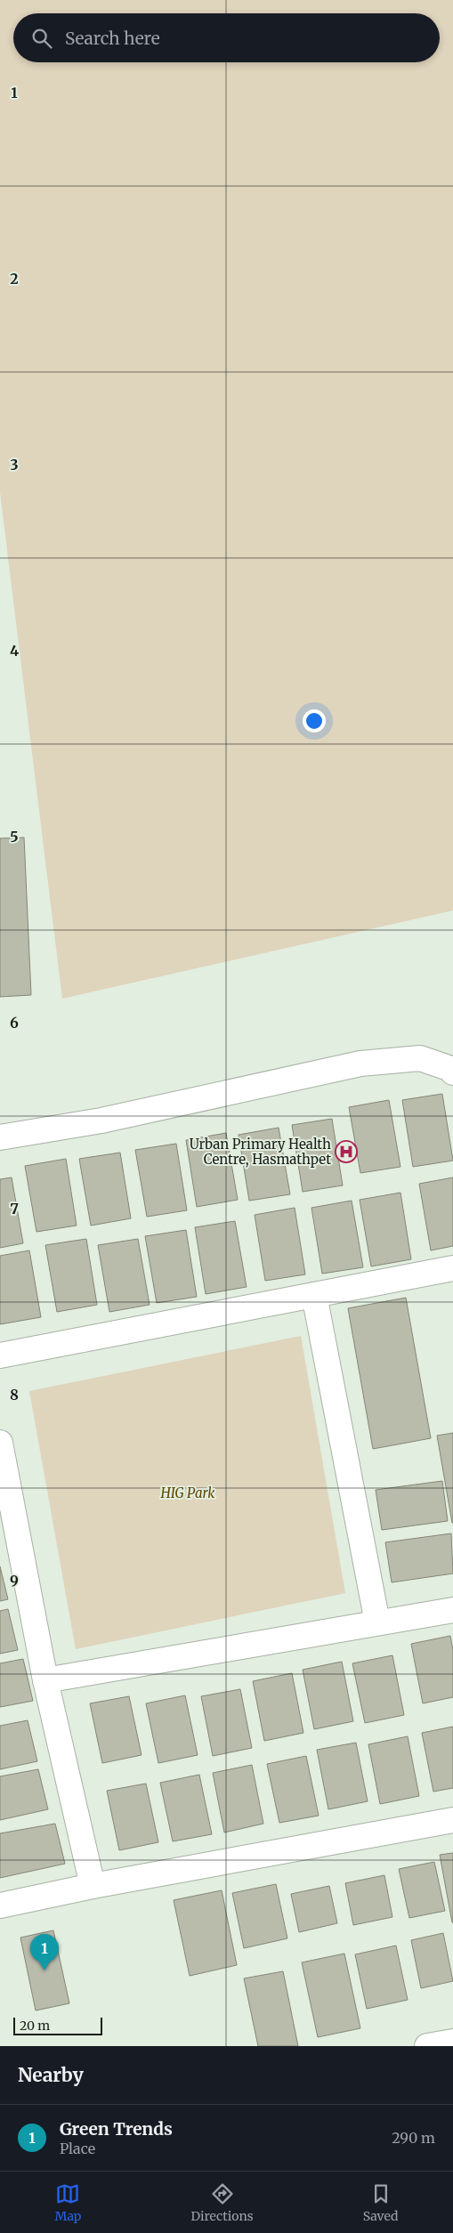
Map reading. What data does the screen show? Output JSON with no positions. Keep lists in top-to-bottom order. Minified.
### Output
{"parks":["HIG Park"],"places":{"hospital":["Urban Primary Health Centre, Hasmathpet"]},"scale_bar":"20 m","page":{"search":"Search here","pins":"1","scale":"20 m","heading":"Nearby","list":[{"mark":"1","name":"Green Trends","note":"Place","value":"290 m"}],"nav":["Map","Directions","Saved"]},"grid":{"rows":["1","2","3","4","5","6","7","8","9"]}}
